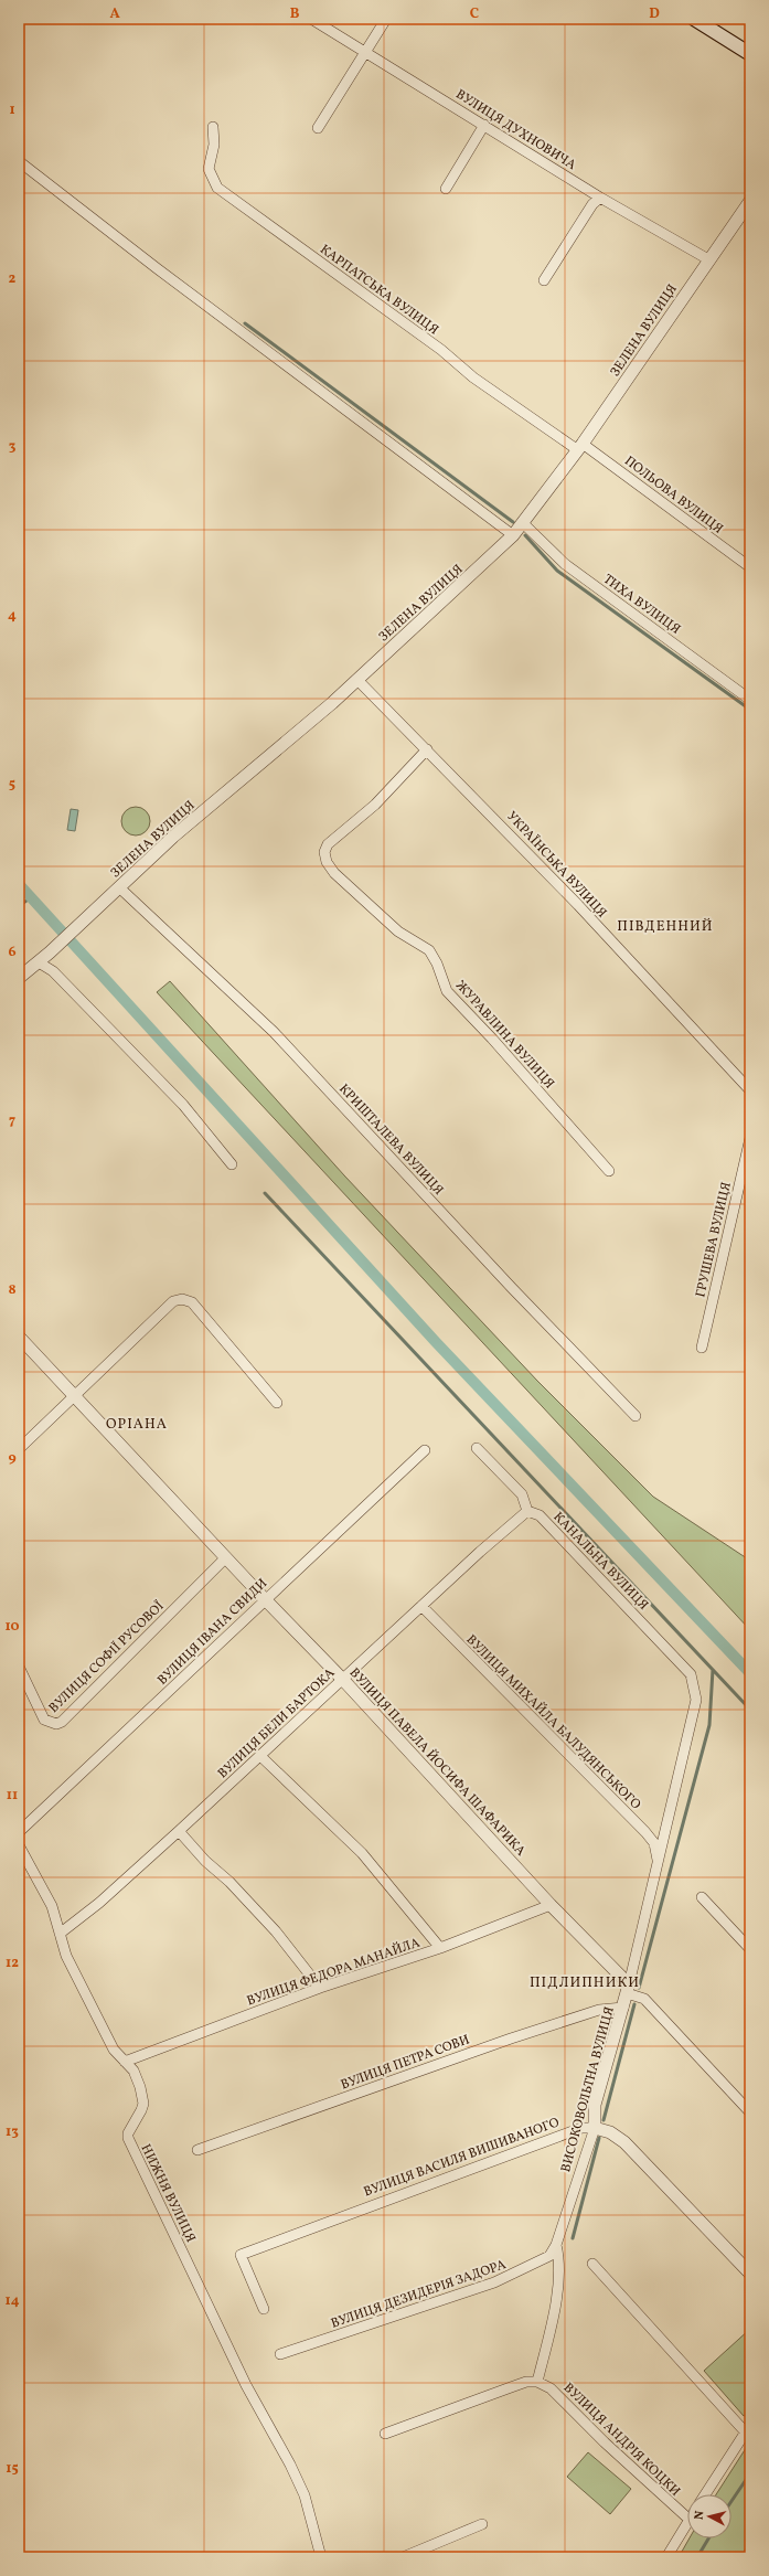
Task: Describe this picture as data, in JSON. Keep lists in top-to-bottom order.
{
  "streets": {
    "street": [
      "ВУЛИЦЯ ДУХНОВИЧА",
      "КАРПАТСЬКА ВУЛИЦЯ",
      "ЗЕЛЕНА ВУЛИЦЯ",
      "ПОЛЬОВА ВУЛИЦЯ",
      "ТИХА ВУЛИЦЯ",
      "УКРАЇНСЬКА ВУЛИЦЯ",
      "ЖУРАВЛИНА ВУЛИЦЯ",
      "КРИШТАЛЕВА ВУЛИЦЯ",
      "ГРУШЕВА ВУЛИЦЯ",
      "КАНАЛЬНА ВУЛИЦЯ",
      "ВУЛИЦЯ ІВАНА СВИДИ",
      "ВУЛИЦЯ СОФІЇ РУСОВОЇ",
      "ВУЛИЦЯ МИХАЙЛА БАЛУДЯНСЬКОГО",
      "ВУЛИЦЯ БЕЛИ БАРТОКА",
      "ВУЛИЦЯ ПАВЕЛА ЙОСИФА ШАФАРИКА",
      "ВУЛИЦЯ ФЕДОРА МАНАЙЛА",
      "ВУЛИЦЯ ПЕТРА СОВИ",
      "ВИСОКОВОЛЬТНА ВУЛИЦЯ",
      "ВУЛИЦЯ ВАСИЛЯ ВИШИВАНОГО",
      "НИЖНЯ ВУЛИЦЯ",
      "ВУЛИЦЯ ДЕЗИДЕРІЯ ЗАДОРА",
      "ВУЛИЦЯ АНДРІЯ КОЦКИ"
    ]
  },
  "crossings": [
    ["ВУЛИЦЯ ДУХНОВИЧА", "ЗЕЛЕНА ВУЛИЦЯ"],
    ["КАРПАТСЬКА ВУЛИЦЯ", "ЗЕЛЕНА ВУЛИЦЯ"],
    ["КАРПАТСЬКА ВУЛИЦЯ", "ПОЛЬОВА ВУЛИЦЯ"],
    ["ЗЕЛЕНА ВУЛИЦЯ", "ПОЛЬОВА ВУЛИЦЯ"],
    ["ЗЕЛЕНА ВУЛИЦЯ", "ТИХА ВУЛИЦЯ"],
    ["ЗЕЛЕНА ВУЛИЦЯ", "УКРАЇНСЬКА ВУЛИЦЯ"],
    ["ЗЕЛЕНА ВУЛИЦЯ", "КРИШТАЛЕВА ВУЛИЦЯ"],
    ["УКРАЇНСЬКА ВУЛИЦЯ", "ЖУРАВЛИНА ВУЛИЦЯ"],
    ["КАНАЛЬНА ВУЛИЦЯ", "ВУЛИЦЯ БЕЛИ БАРТОКА"],
    ["КАНАЛЬНА ВУЛИЦЯ", "ВИСОКОВОЛЬТНА ВУЛИЦЯ"],
    ["ВУЛИЦЯ ІВАНА СВИДИ", "ВУЛИЦЯ ПАВЕЛА ЙОСИФА ШАФАРИКА"],
    ["ВУЛИЦЯ СОФІЇ РУСОВОЇ", "ВУЛИЦЯ ПАВЕЛА ЙОСИФА ШАФАРИКА"],
    ["ВУЛИЦЯ МИХАЙЛА БАЛУДЯНСЬКОГО", "ВУЛИЦЯ БЕЛИ БАРТОКА"],
    ["ВУЛИЦЯ МИХАЙЛА БАЛУДЯНСЬКОГО", "ВИСОКОВОЛЬТНА ВУЛИЦЯ"],
    ["ВУЛИЦЯ БЕЛИ БАРТОКА", "ВУЛИЦЯ ПАВЕЛА ЙОСИФА ШАФАРИКА"],
    ["ВУЛИЦЯ БЕЛИ БАРТОКА", "НИЖНЯ ВУЛИЦЯ"],
    ["ВУЛИЦЯ ПАВЕЛА ЙОСИФА ШАФАРИКА", "ВУЛИЦЯ ФЕДОРА МАНАЙЛА"],
    ["ВУЛИЦЯ ПАВЕЛА ЙОСИФА ШАФАРИКА", "ВИСОКОВОЛЬТНА ВУЛИЦЯ"],
    ["ВУЛИЦЯ ФЕДОРА МАНАЙЛА", "НИЖНЯ ВУЛИЦЯ"],
    ["ВУЛИЦЯ ПЕТРА СОВИ", "ВИСОКОВОЛЬТНА ВУЛИЦЯ"],
    ["ВИСОКОВОЛЬТНА ВУЛИЦЯ", "ВУЛИЦЯ ВАСИЛЯ ВИШИВАНОГО"],
    ["ВИСОКОВОЛЬТНА ВУЛИЦЯ", "ВУЛИЦЯ ДЕЗИДЕРІЯ ЗАДОРА"],
    ["ВИСОКОВОЛЬТНА ВУЛИЦЯ", "ВУЛИЦЯ АНДРІЯ КОЦКИ"]
  ],
  "districts": ["ПІВДЕННИЙ", "ОРІАНА", "ПІДЛИПНИКИ"],
  "north": "left",
  "grid": {
    "columns": [
      "A",
      "B",
      "C",
      "D"
    ],
    "rows": [
      "1",
      "2",
      "3",
      "4",
      "5",
      "6",
      "7",
      "8",
      "9",
      "10",
      "11",
      "12",
      "13",
      "14",
      "15"
    ]
  }
}
